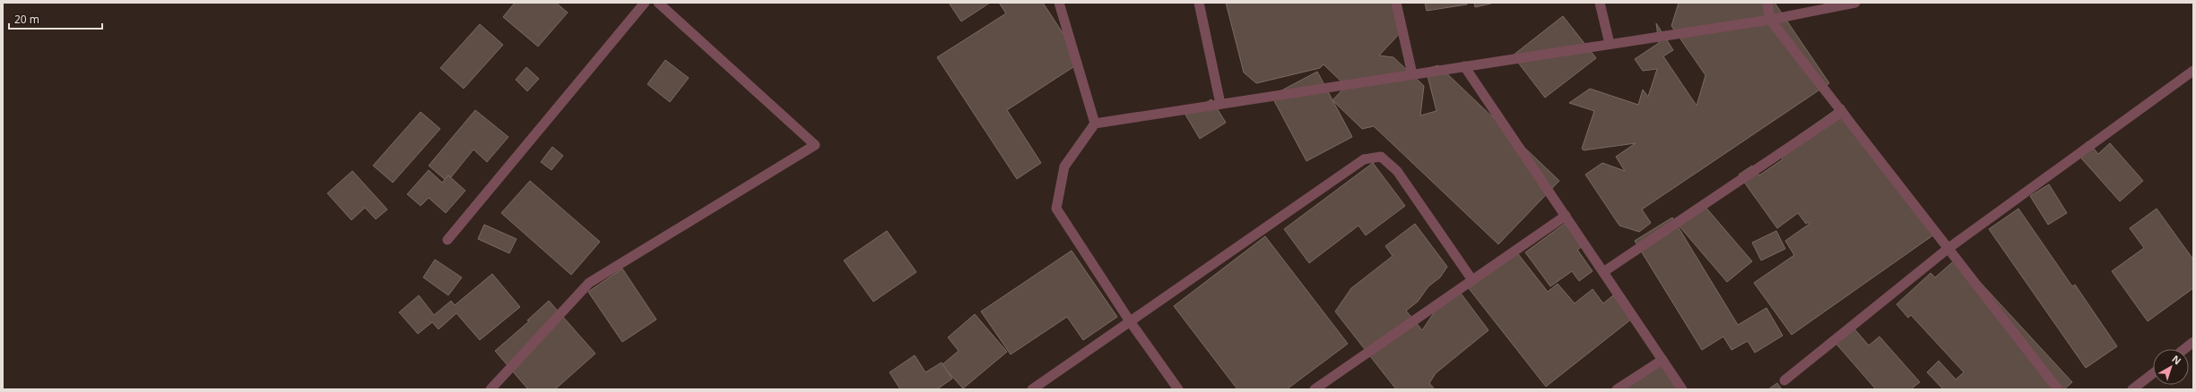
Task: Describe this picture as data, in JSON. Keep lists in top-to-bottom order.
{
  "scale_bar": "20 m",
  "north": "top right"
}
